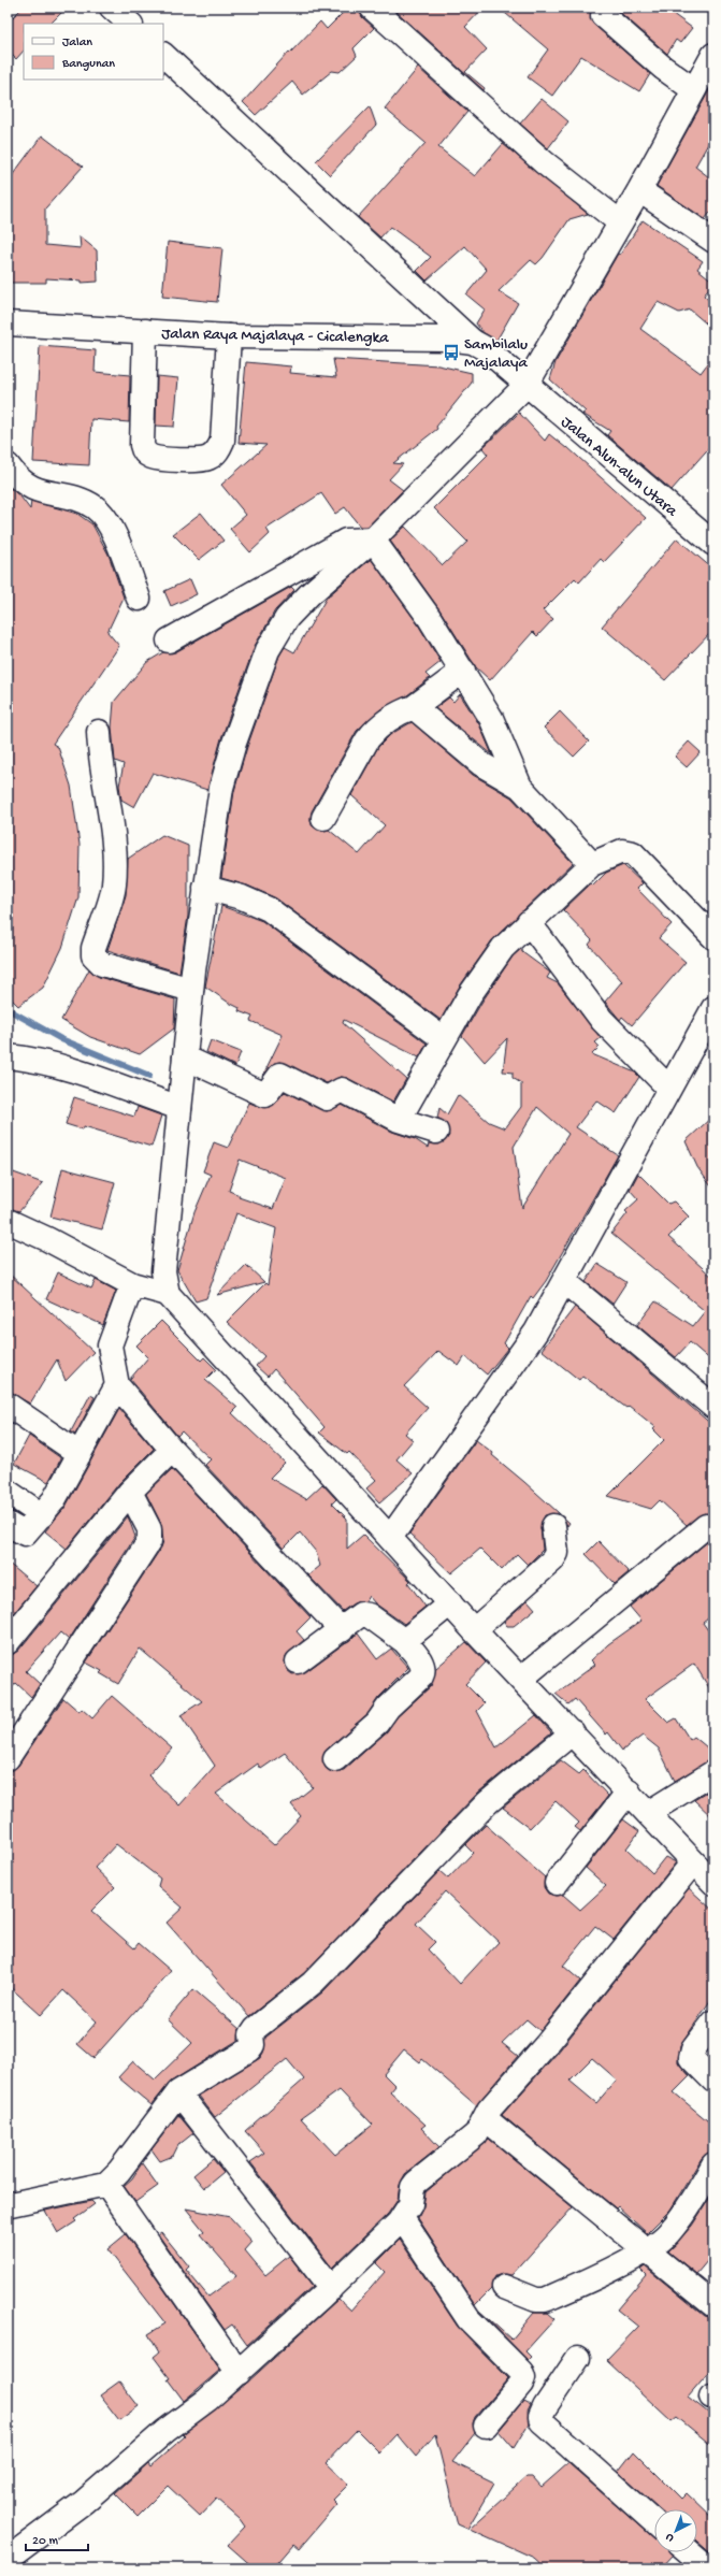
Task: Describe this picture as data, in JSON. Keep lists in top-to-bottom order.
{
  "streets": {
    "street": ["Jalan Raya Majalaya - Cicalengka", "Jalan Alun-alun Utara"]
  },
  "places": {
    "bus stop": ["Sambilalu Majalaya"]
  },
  "legend": ["Jalan", "Bangunan"],
  "scale_bar": "20 m",
  "north": "bottom left"
}
